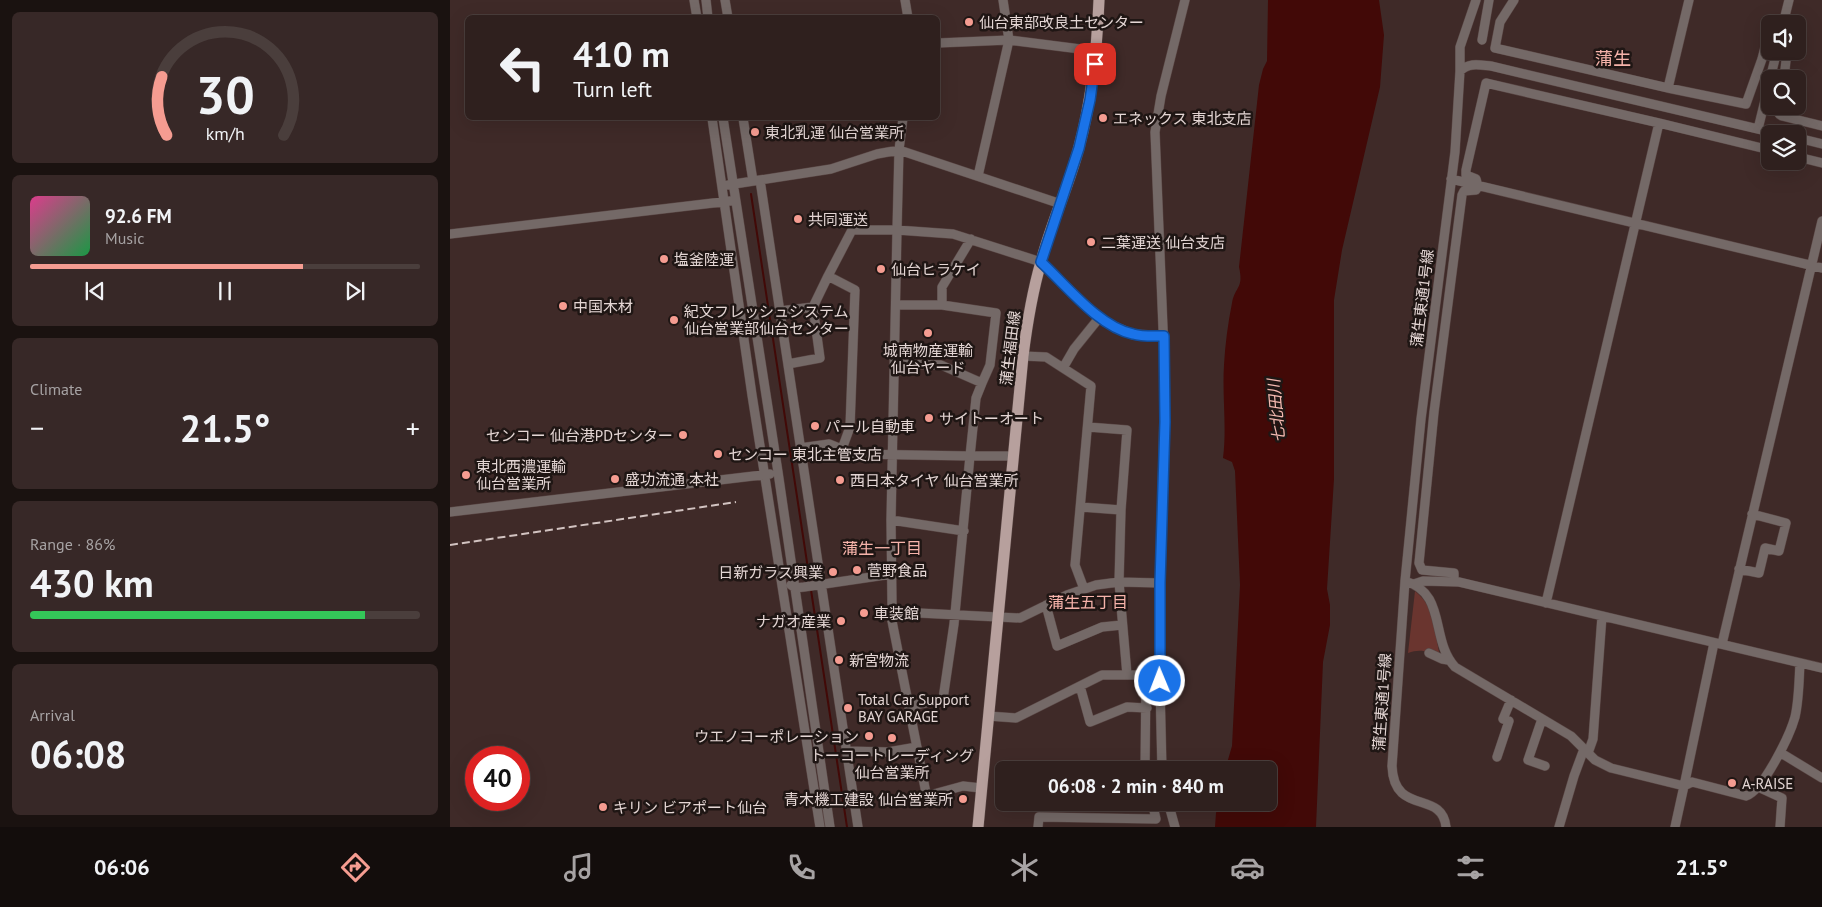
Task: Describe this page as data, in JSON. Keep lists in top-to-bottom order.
{
  "streets": {
    "main road": ["蒲生福田線"],
    "street": ["蒲生東通1号線"]
  },
  "districts": ["蒲生", "蒲生一丁目", "蒲生五丁目"],
  "water": ["七北田川"],
  "places": [
    "仙台東部改良土センター",
    "エネックス 東北支店",
    "東北乳運 仙台営業所",
    "共同運送",
    "二葉運送 仙台支店",
    "塩釜陸運",
    "仙台ヒラケイ",
    "中国木材",
    "紀文フレッシュシステム 仙台営業部仙台センター",
    "城南物産運輸 仙台ヤード",
    "サイトーオート",
    "パール自動車",
    "センコー 仙台港PDセンター",
    "センコー 東北主管支店",
    "東北西濃運輸 仙台営業所",
    "盛功流通 本社",
    "西日本タイヤ 仙台営業所",
    "菅野食品",
    "日新ガラス興業",
    "車装館",
    "ナガオ産業",
    "新宮物流",
    "Total Car Support BAY GARAGE",
    "ウエノコーポレーション",
    "トーコートレーディング 仙台営業所",
    "A-RAISE",
    "青木機工建設 仙台営業所",
    "キリン ビアポート仙台"
  ],
  "page": {
    "turn": ["410 m", "Turn left"],
    "song": ["92.6 FM", "Music"],
    "tile": [
      "Climate",
      ["Range · 86%", "430 km"],
      ["Arrival", "06:08"]
    ],
    "heat": ["−", "21.5°", "+"],
    "limit": "40",
    "trip": "06:08 · 2 min · 840 m",
    "tabs": ["06:06", "21.5°"],
    "gauge": ["30", "km/h"]
  }
}
